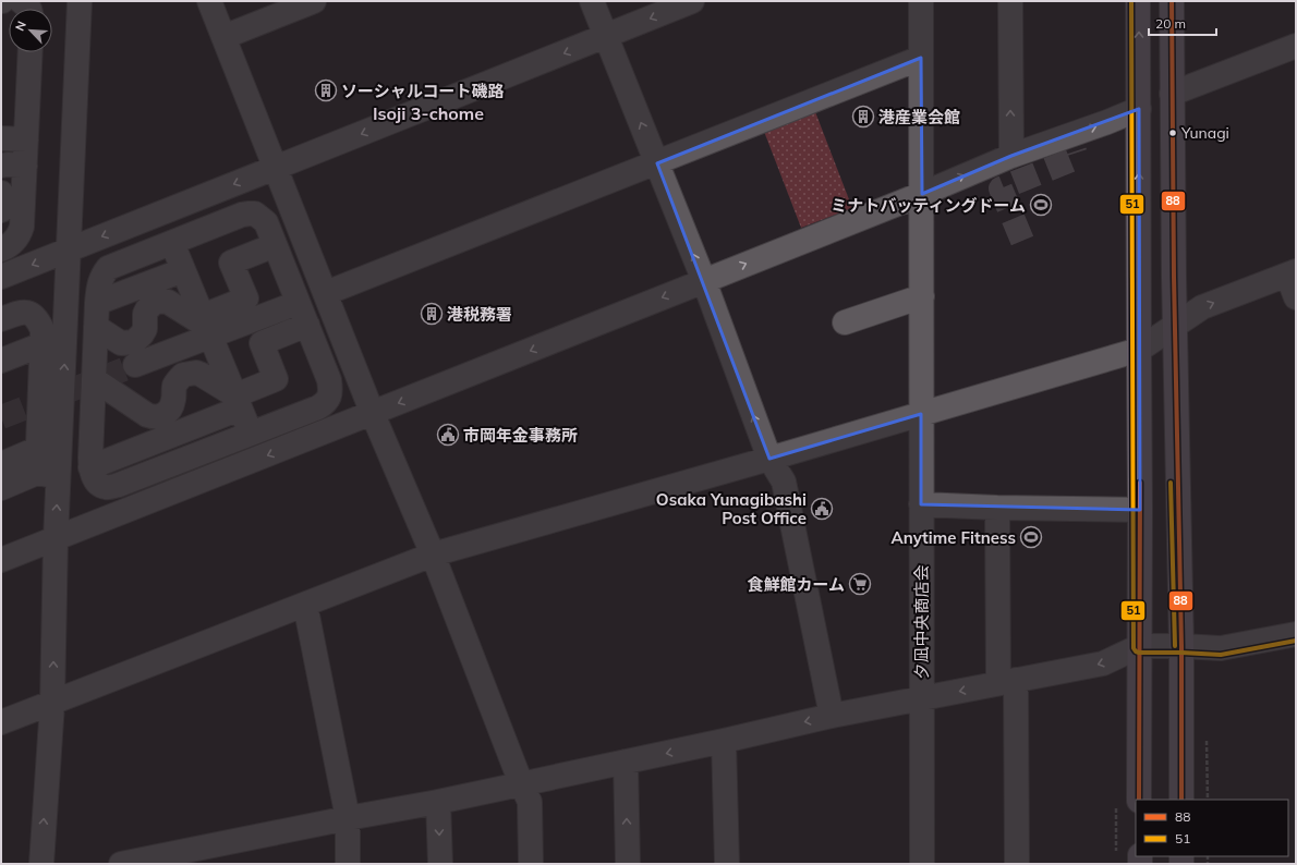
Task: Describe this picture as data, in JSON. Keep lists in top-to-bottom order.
{
  "streets": {
    "street": ["夕凪中央商店会"]
  },
  "districts": ["Isoji 3-chome"],
  "places": {
    "building": ["ソーシャルコート磯路", "港産業会館", "港税務署"],
    "other": ["Yunagi"],
    "sports": ["ミナトバッティングドーム", "Anytime Fitness"],
    "public building": ["市岡年金事務所", "Osaka Yunagibashi Post Office"],
    "supermarket": ["食鮮館カーム"]
  },
  "lines": ["transit line 88", "transit line 51"],
  "legend": ["88", "51"],
  "scale_bar": "20 m",
  "north": "top left"
}
